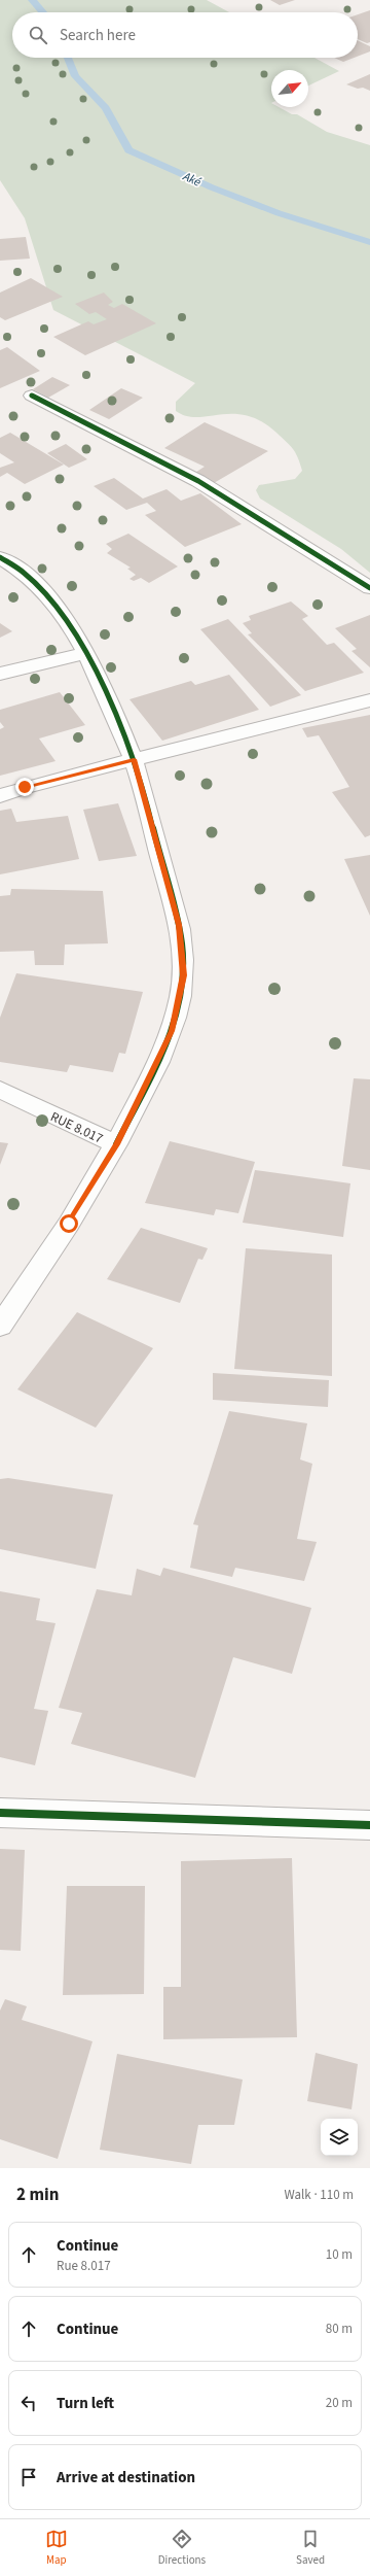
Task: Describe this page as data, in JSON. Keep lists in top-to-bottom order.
{
  "streets": {
    "street": ["RUE 8.017"]
  },
  "water": ["Aké"],
  "north": "top right",
  "page": {
    "search": "Search here",
    "heading": ["2 min", "Walk · 110 m"],
    "list": [
      ["Continue", "Rue 8.017", "10 m"],
      ["Continue", "80 m"],
      ["Turn left", "20 m"],
      "Arrive at destination"
    ],
    "nav": ["Map", "Directions", "Saved"]
  }
}
